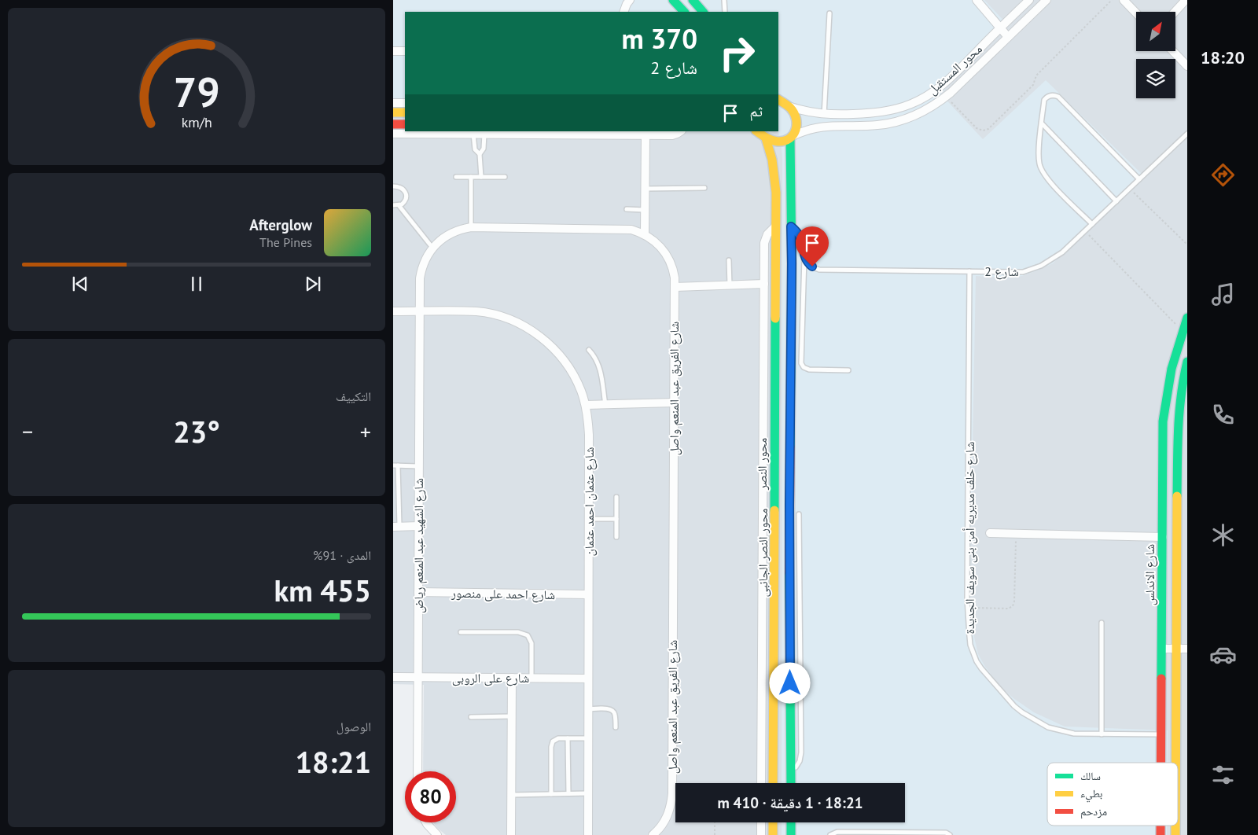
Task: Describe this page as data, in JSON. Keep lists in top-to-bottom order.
{
  "streets": {
    "main road": ["محور النصر", "شارع الاندلس"],
    "street": [
      "محور المستقبل",
      "شارع الفريق عبد المنعم واصل",
      "شارع عثمان احمد عثمان",
      "شارع الشهيد عبد المنعم رياض",
      "محور النصر الجانبى",
      "شارع احمد على منصور",
      "شارع على الروبى"
    ],
    "lane": ["شارع 2", "شارع خلف مديريه أمن بنى سويف الجديدة"]
  },
  "crossings": [
    ["شارع 2", "شارع خلف مديريه أمن بنى سويف الجديدة"],
    ["شارع الفريق عبد المنعم واصل", "شارع عثمان احمد عثمان"],
    ["شارع الفريق عبد المنعم واصل", "شارع الشهيد عبد المنعم رياض"],
    ["محور النصر", "محور النصر الجانبى"],
    ["شارع عثمان احمد عثمان", "شارع الشهيد عبد المنعم رياض"],
    ["شارع عثمان احمد عثمان", "شارع احمد على منصور"],
    ["شارع عثمان احمد عثمان", "شارع على الروبى"],
    ["شارع خلف مديريه أمن بنى سويف الجديدة", "شارع الاندلس"],
    ["شارع الشهيد عبد المنعم رياض", "شارع احمد على منصور"],
    ["شارع الشهيد عبد المنعم رياض", "شارع على الروبى"]
  ],
  "legend": ["سالك", "بطيء", "مزدحم"],
  "north": "top right",
  "page": {
    "tabs": "18:20",
    "turn": ["370 m", "شارع 2"],
    "then": "ثم",
    "song": ["Afterglow", "The Pines"],
    "tile": [
      "التكييف",
      ["المدى · 91%", "455 km"],
      ["الوصول", "18:21"]
    ],
    "heat": ["−", "23°", "+"],
    "limit": "80",
    "trip": "18:21 · 1 دقيقة · 410 m",
    "gauge": ["79", "km/h"]
  }
}
